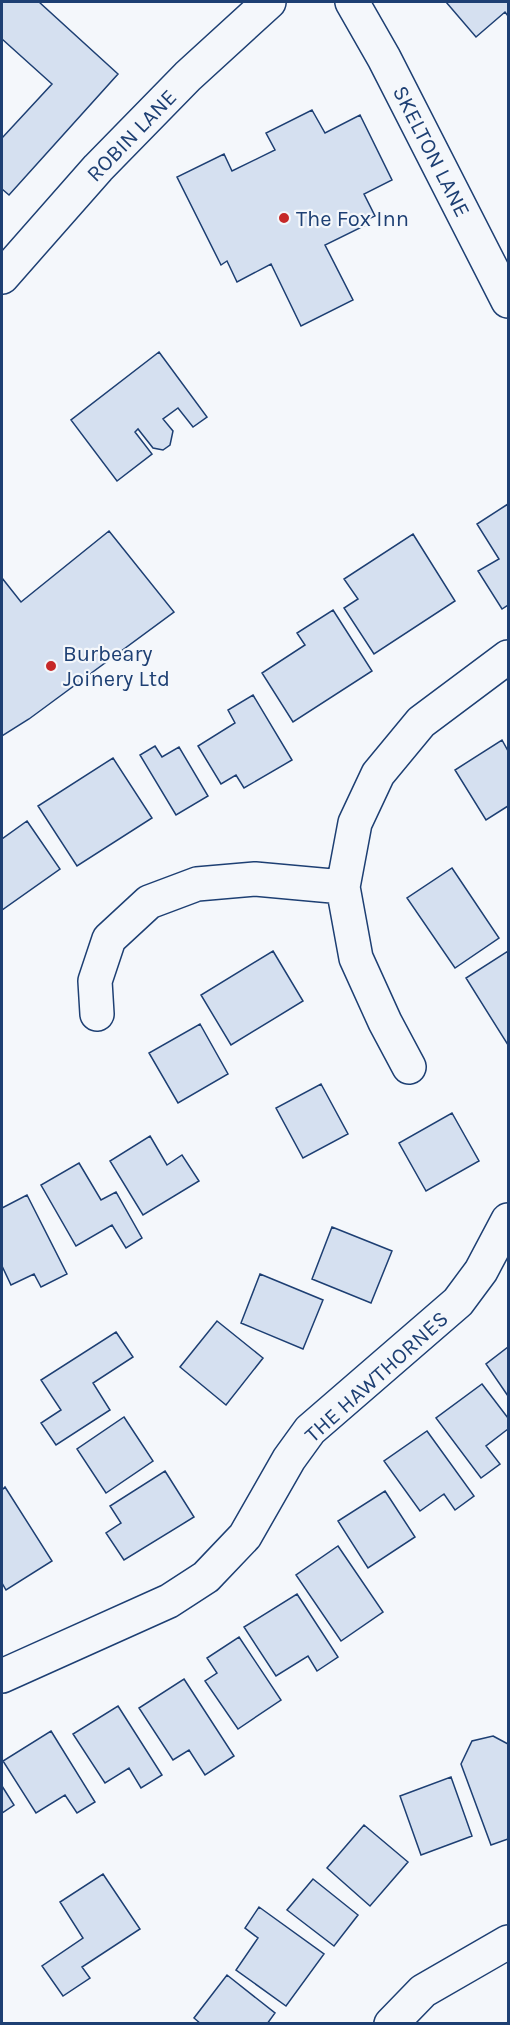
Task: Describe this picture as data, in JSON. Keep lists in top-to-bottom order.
{
  "streets": {
    "street": ["ROBIN LANE", "SKELTON LANE", "THE HAWTHORNES"]
  },
  "places": ["The Fox Inn", "Burbeary Joinery Ltd"]
}
